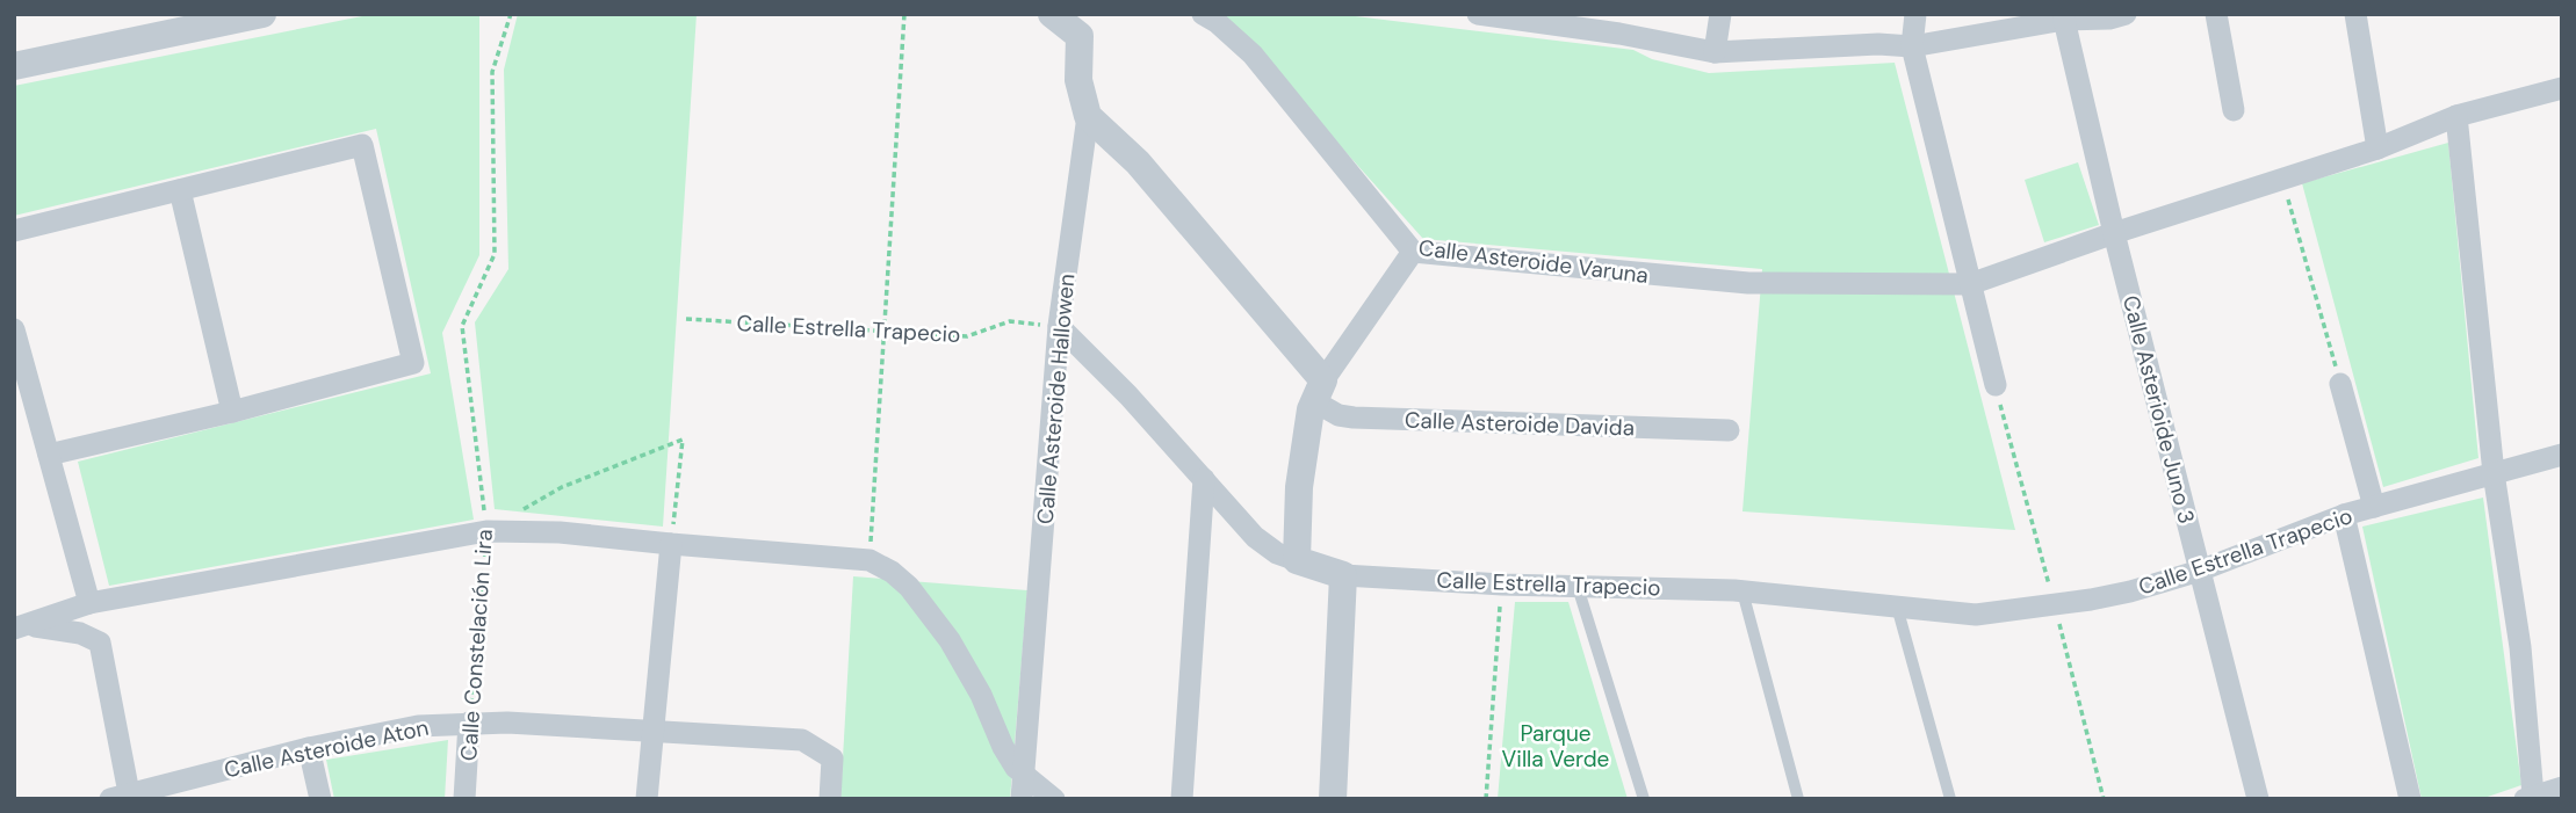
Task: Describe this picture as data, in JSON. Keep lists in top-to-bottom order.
{
  "streets": {
    "street": [
      "Calle Asteroide Varuna",
      "Calle Estrella Trapecio",
      "Calle Asteroide Hallowen",
      "Calle Asterioide Juno 3",
      "Calle Asteroide Davida",
      "Calle Constelación Lira",
      "Calle Asteroide Aton"
    ]
  },
  "crossings": [
    ["Calle Asteroide Varuna", "Calle Asterioide Juno 3"],
    ["Calle Estrella Trapecio", "Calle Asteroide Hallowen"],
    ["Calle Estrella Trapecio", "Calle Asterioide Juno 3"],
    ["Calle Asteroide Hallowen", "Calle Asteroide Davida"],
    ["Calle Constelación Lira", "Calle Asteroide Aton"]
  ],
  "parks": ["Parque Villa Verde"]
}
